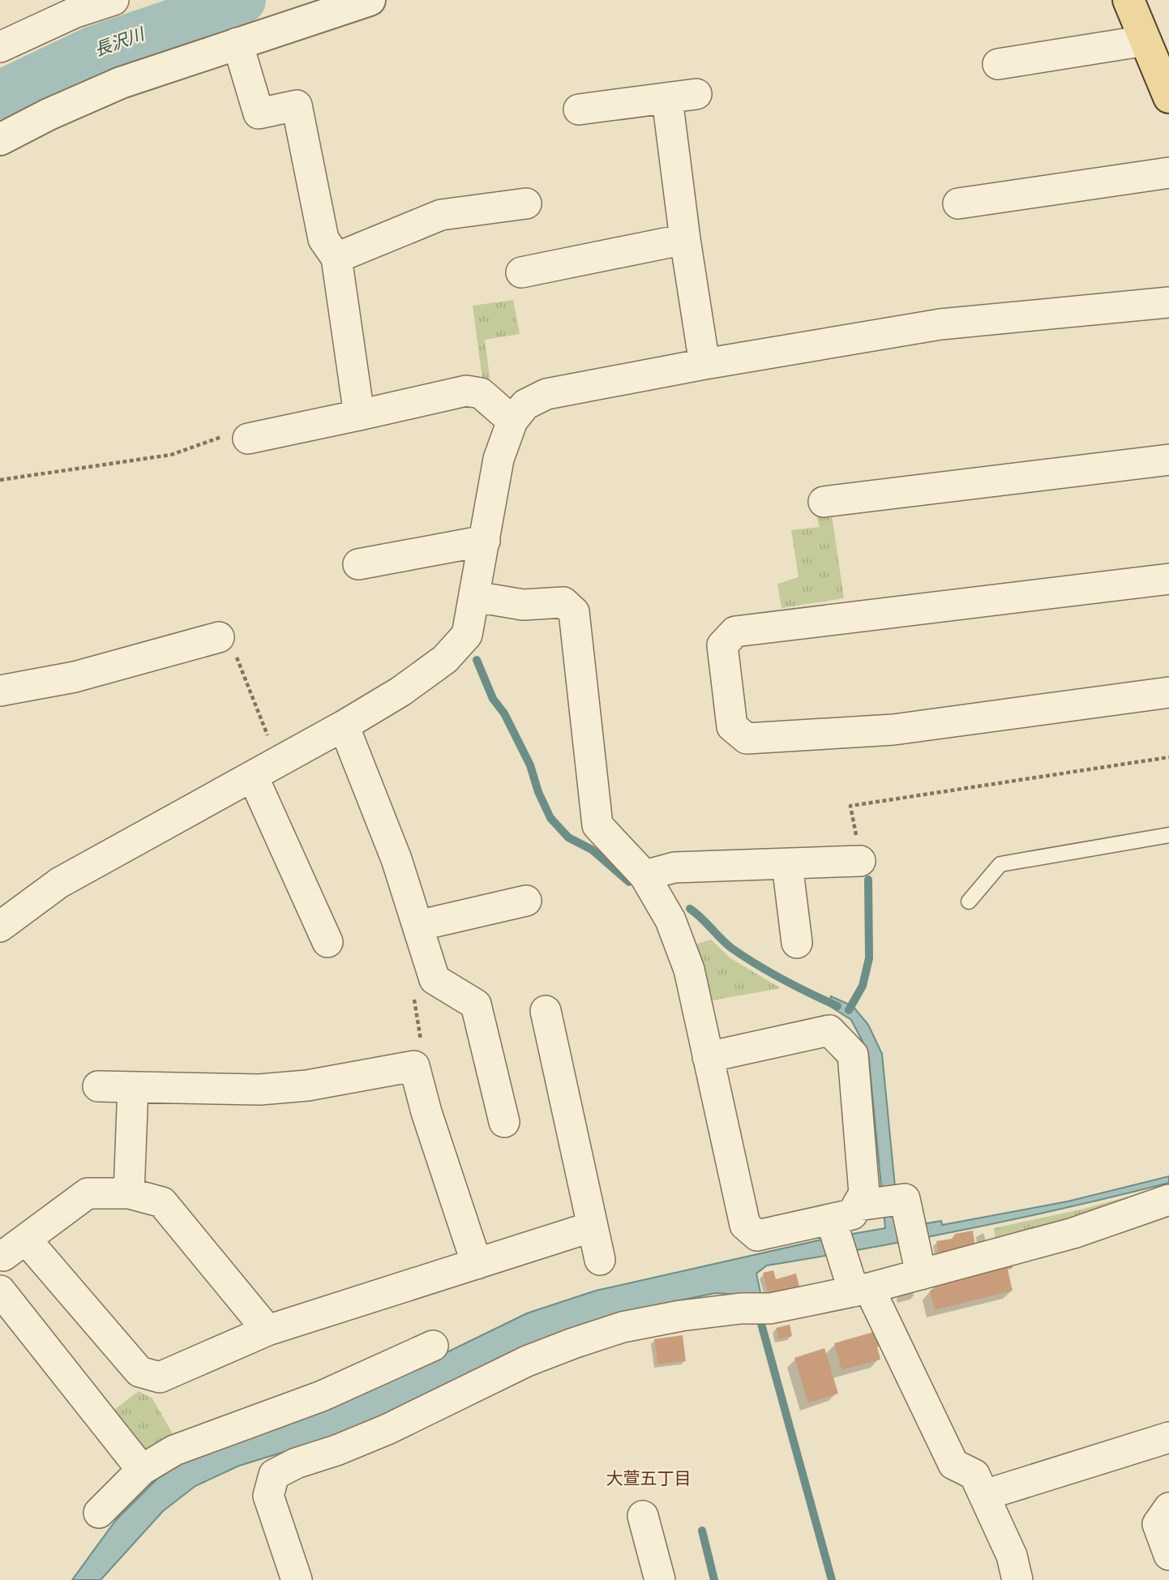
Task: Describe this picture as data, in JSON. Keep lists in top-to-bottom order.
{
  "districts": ["大萱五丁目"],
  "water": ["長沢川"]
}
